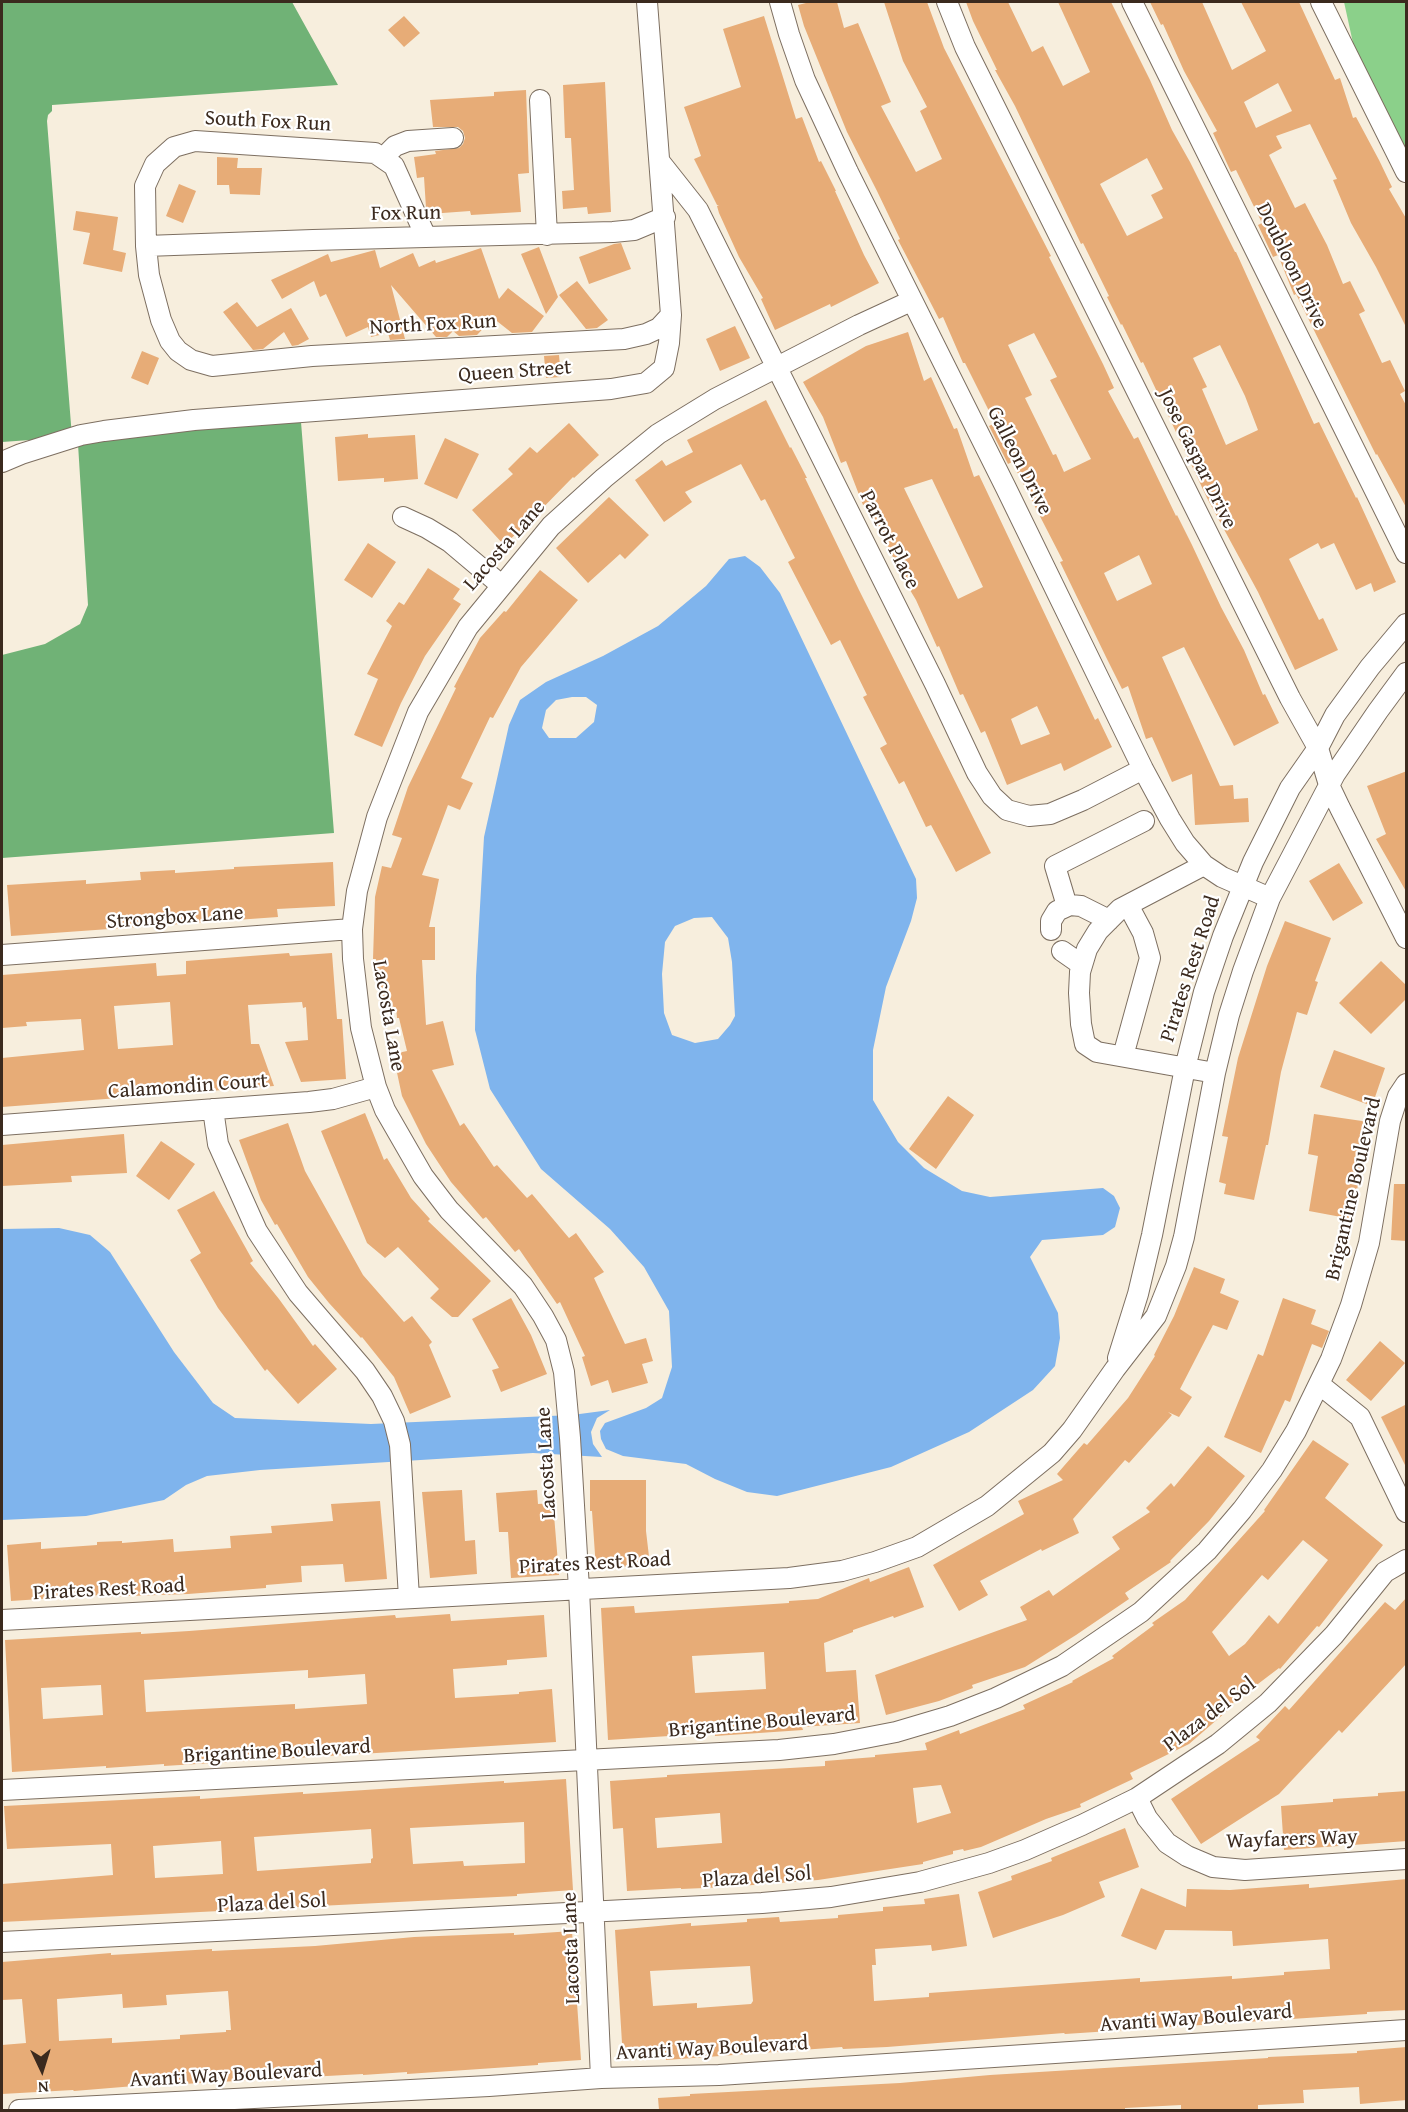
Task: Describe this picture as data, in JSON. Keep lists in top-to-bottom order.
{
  "streets": {
    "street": [
      "South Fox Run",
      "Fox Run",
      "Doubloon Drive",
      "North Fox Run",
      "Queen Street",
      "Jose Gaspar Drive",
      "Galleon Drive",
      "Parrot Place",
      "Lacosta Lane",
      "Strongbox Lane",
      "Pirates Rest Road",
      "Calamondin Court",
      "Brigantine Boulevard",
      "Plaza del Sol",
      "Wayfarers Way",
      "Avanti Way Boulevard"
    ]
  },
  "crossings": [
    ["South Fox Run", "Fox Run"],
    ["South Fox Run", "North Fox Run"],
    ["Fox Run", "North Fox Run"],
    ["Fox Run", "Queen Street"],
    ["North Fox Run", "Queen Street"],
    ["Queen Street", "Parrot Place"],
    ["Jose Gaspar Drive", "Pirates Rest Road"],
    ["Galleon Drive", "Parrot Place"],
    ["Galleon Drive", "Lacosta Lane"],
    ["Galleon Drive", "Pirates Rest Road"],
    ["Parrot Place", "Lacosta Lane"],
    ["Lacosta Lane", "Strongbox Lane"],
    ["Lacosta Lane", "Pirates Rest Road"],
    ["Lacosta Lane", "Calamondin Court"],
    ["Lacosta Lane", "Brigantine Boulevard"],
    ["Lacosta Lane", "Plaza del Sol"],
    ["Lacosta Lane", "Avanti Way Boulevard"],
    ["Plaza del Sol", "Wayfarers Way"]
  ],
  "north": "bottom"
}
